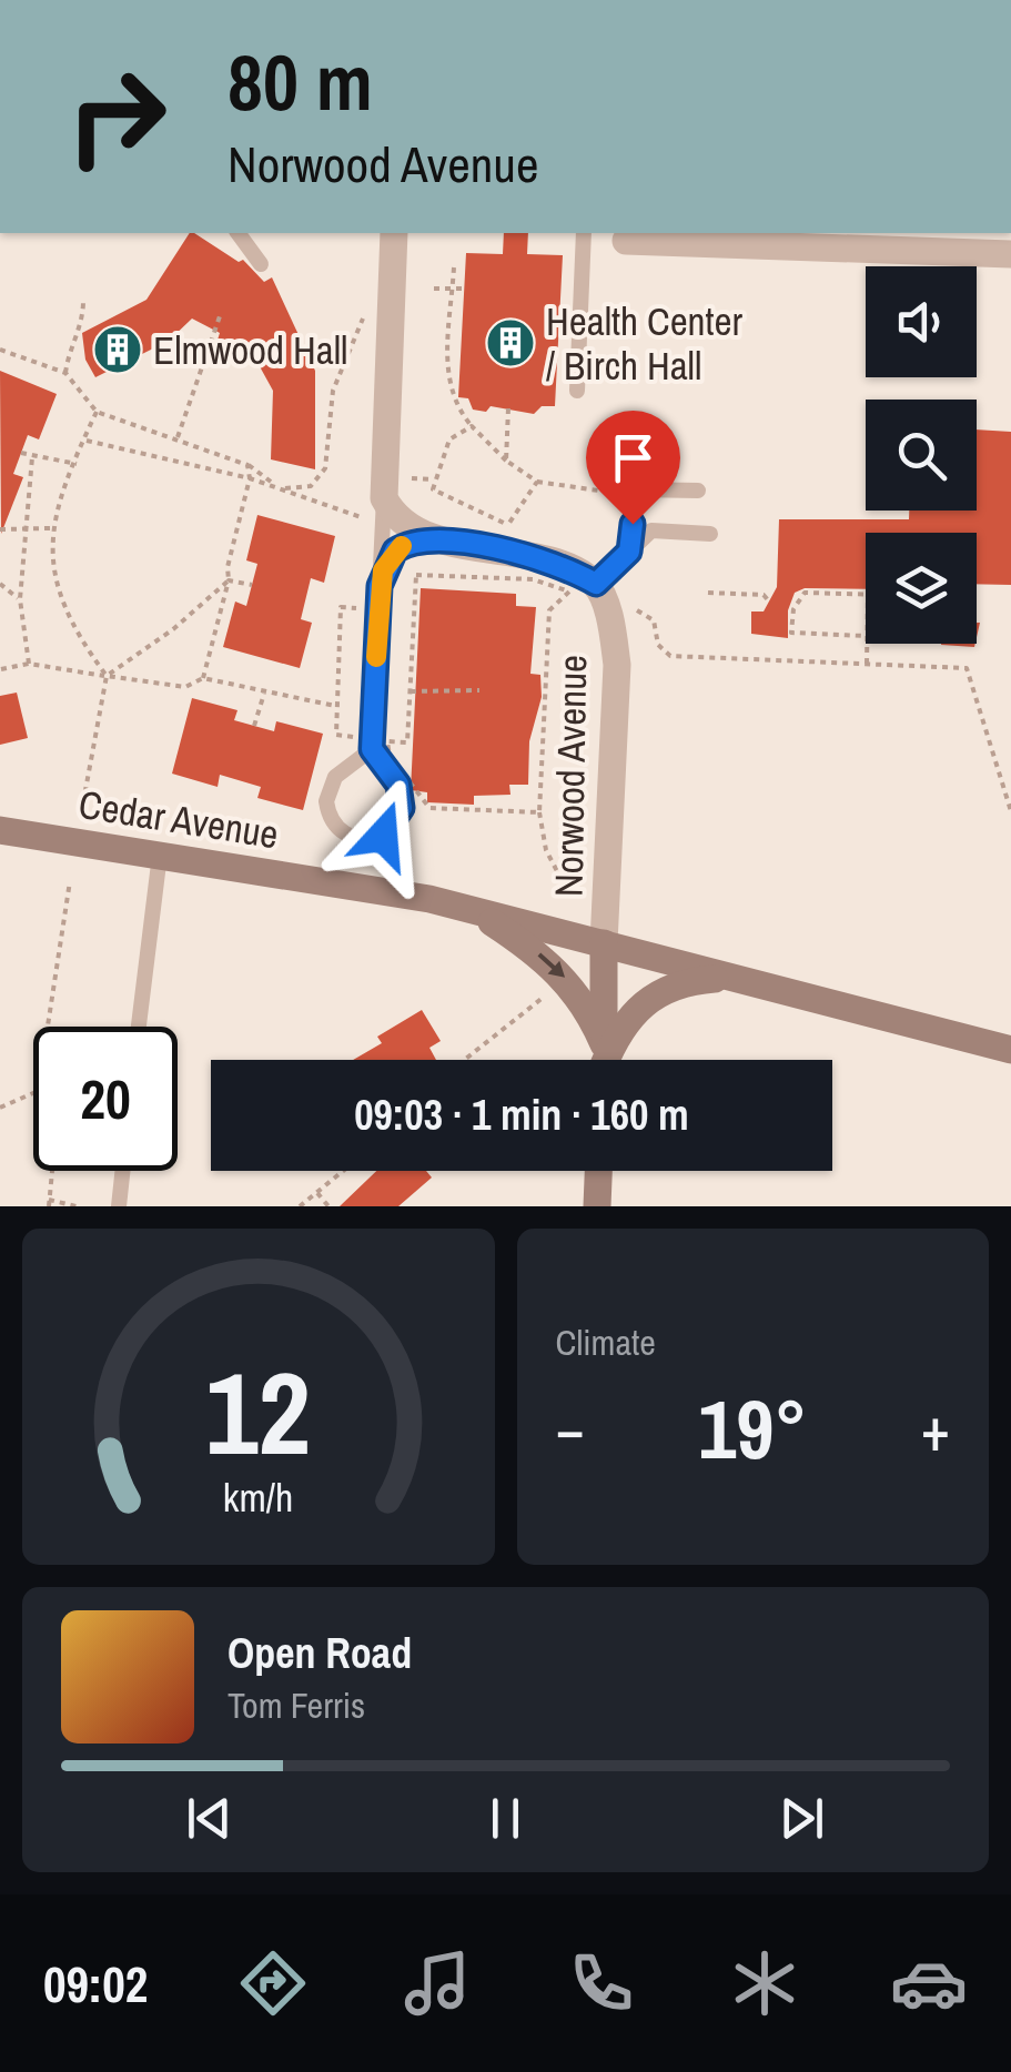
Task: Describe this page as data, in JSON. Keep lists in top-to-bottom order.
{
  "streets": {
    "main road": ["Norwood Avenue", "Cedar Avenue"]
  },
  "crossings": [
    ["Norwood Avenue", "Cedar Avenue"]
  ],
  "places": {
    "building": ["Health Center / Birch Hall", "Elmwood Hall"]
  },
  "page": {
    "turn": ["80 m", "Norwood Avenue"],
    "limit": "20",
    "trip": "09:03 · 1 min · 160 m",
    "tile": "Climate",
    "heat": ["−", "19°", "+"],
    "song": ["Open Road", "Tom Ferris"],
    "tabs": "09:02",
    "gauge": ["12", "km/h"]
  }
}
